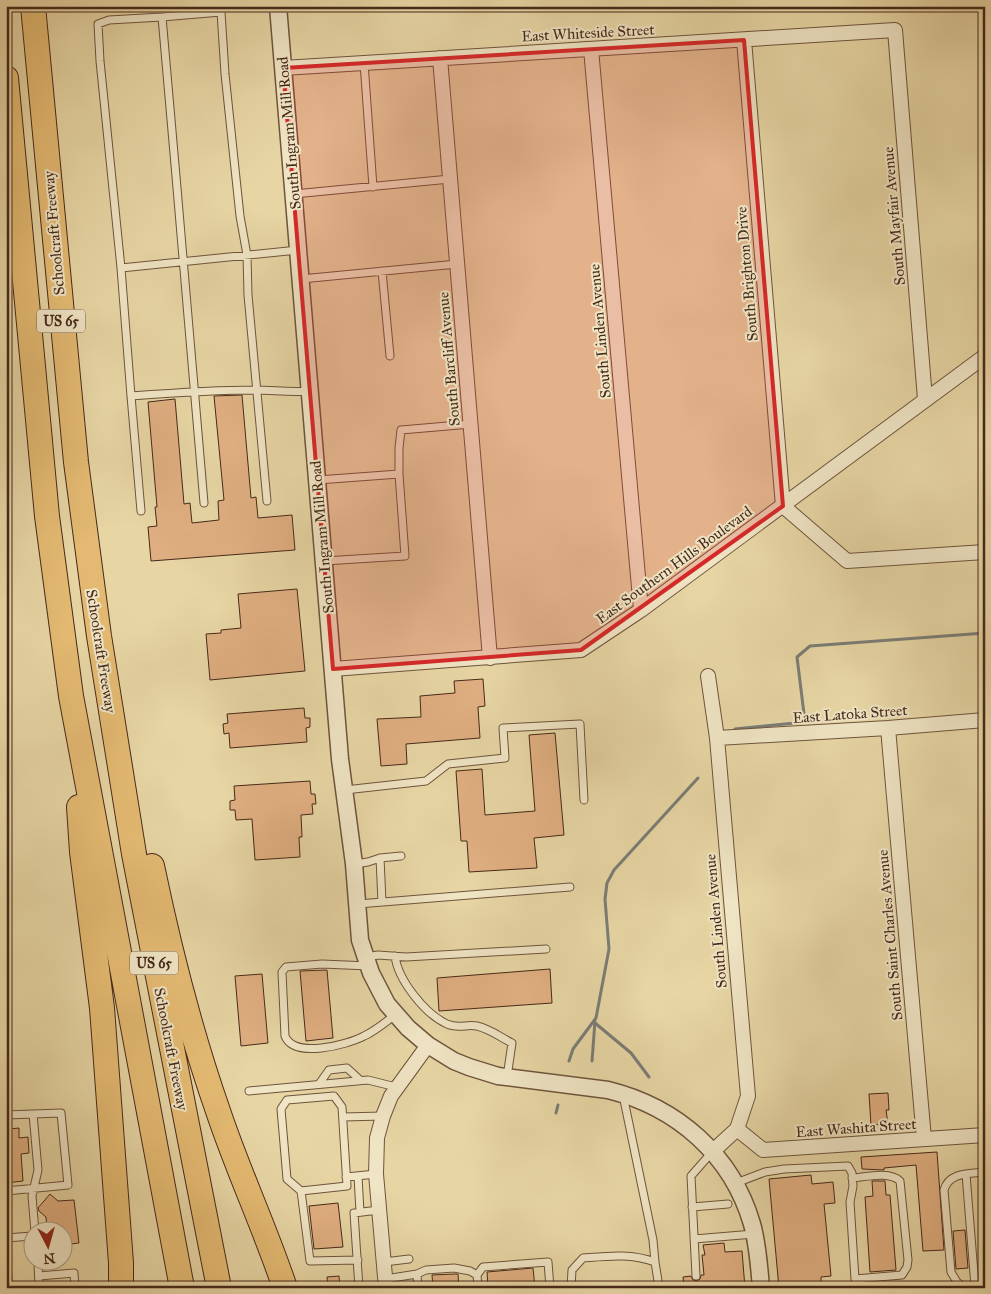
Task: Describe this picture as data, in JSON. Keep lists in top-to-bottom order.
{
  "streets": {
    "highway": ["Schoolcraft Freeway", "US 65"],
    "street": [
      "East Whiteside Street",
      "South Ingram Mill Road",
      "South Mayfair Avenue",
      "South Brighton Drive",
      "South Linden Avenue",
      "South Barcliff Avenue",
      "East Southern Hills Boulevard",
      "East Latoka Street",
      "South Saint Charles Avenue",
      "East Washita Street"
    ]
  },
  "crossings": [
    ["East Whiteside Street", "South Ingram Mill Road"],
    ["East Whiteside Street", "South Mayfair Avenue"],
    ["East Whiteside Street", "South Brighton Drive"],
    ["East Whiteside Street", "South Linden Avenue"],
    ["East Whiteside Street", "South Barcliff Avenue"],
    ["South Ingram Mill Road", "South Linden Avenue"],
    ["South Ingram Mill Road", "East Southern Hills Boulevard"],
    ["South Mayfair Avenue", "East Southern Hills Boulevard"],
    ["South Brighton Drive", "East Southern Hills Boulevard"],
    ["South Linden Avenue", "East Southern Hills Boulevard"],
    ["South Linden Avenue", "East Latoka Street"],
    ["South Linden Avenue", "East Washita Street"],
    ["South Barcliff Avenue", "East Southern Hills Boulevard"],
    ["East Latoka Street", "South Saint Charles Avenue"],
    ["South Saint Charles Avenue", "East Washita Street"]
  ],
  "north": "bottom"
}
